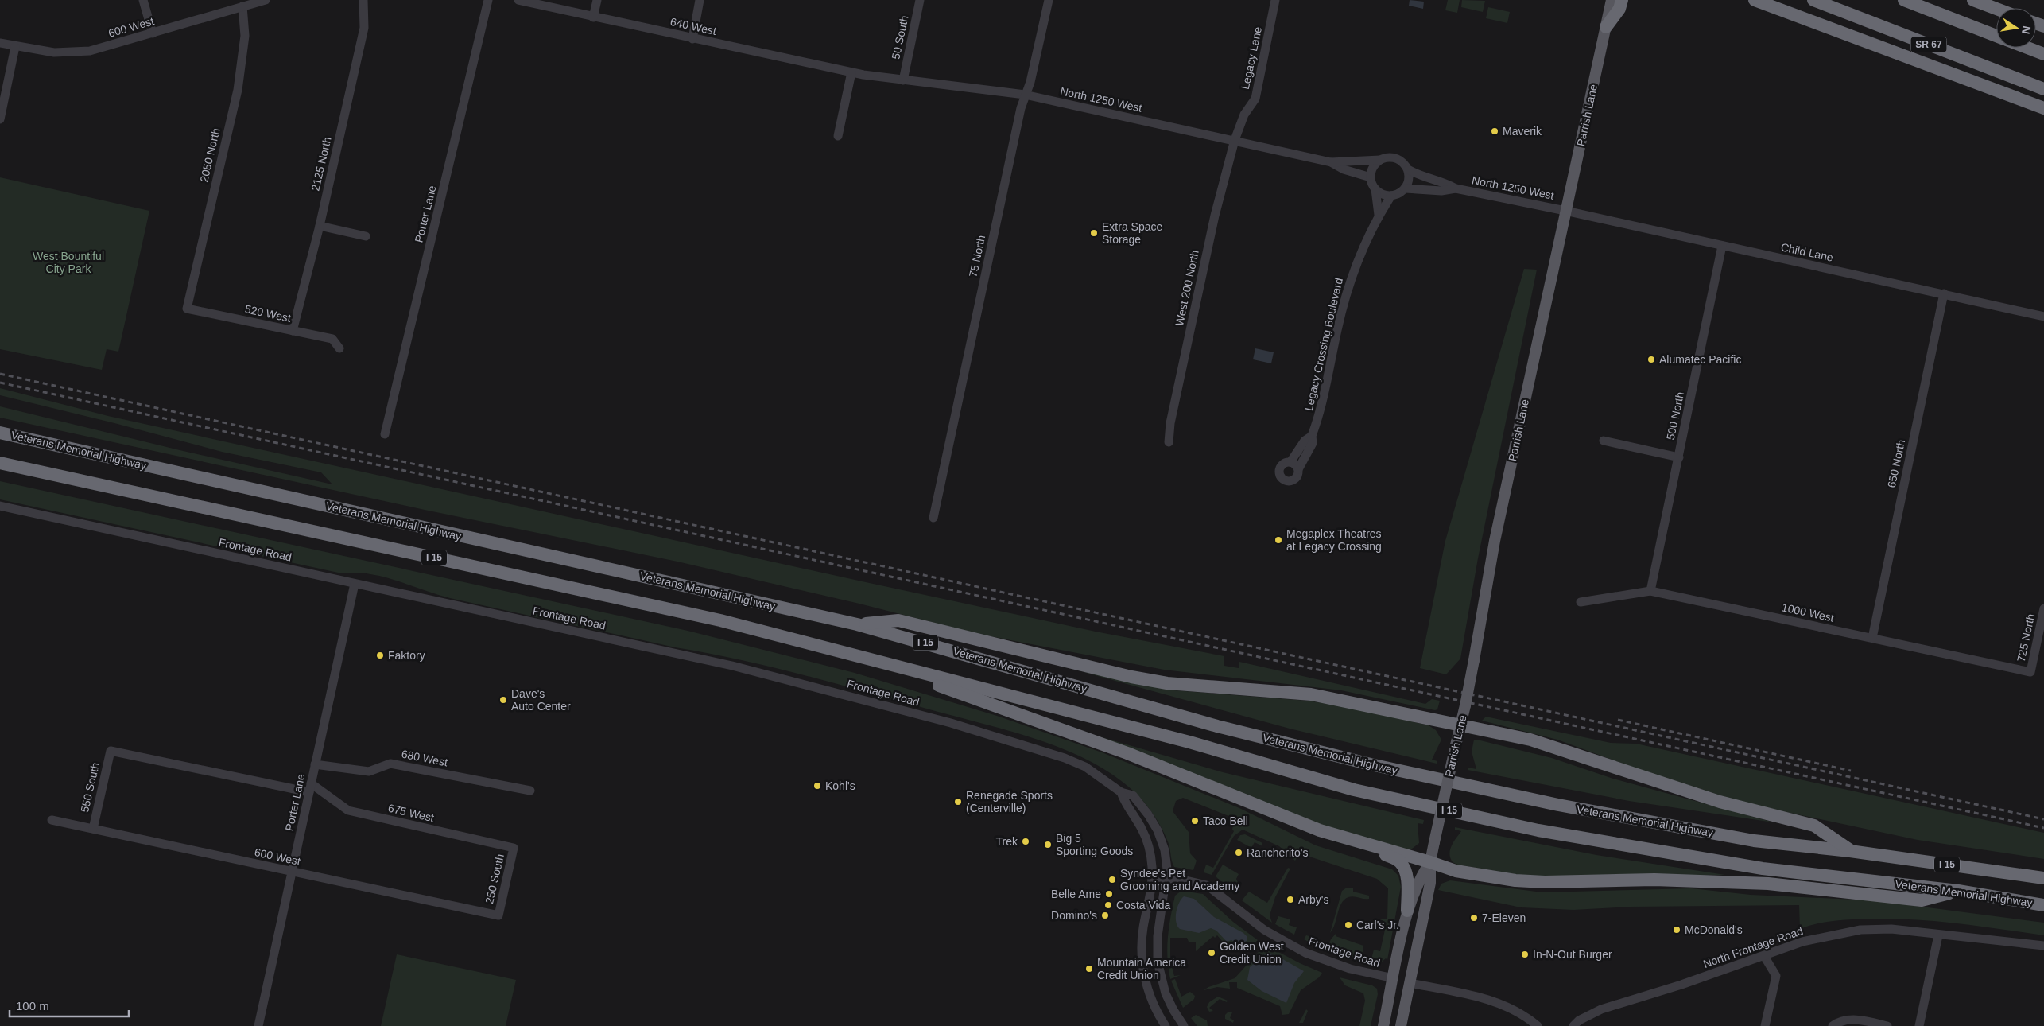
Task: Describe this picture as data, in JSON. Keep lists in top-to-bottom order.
{
  "streets": {
    "highway": ["SR 67", "Veterans Memorial Highway", "I 15"],
    "main road": ["Parrish Lane"],
    "street": [
      "640 West",
      "600 West",
      "50 South",
      "Legacy Lane",
      "North 1250 West",
      "2050 North",
      "2125 North",
      "Porter Lane",
      "Child Lane",
      "75 North",
      "West 200 North",
      "520 West",
      "Legacy Crossing Boulevard",
      "500 North",
      "650 North",
      "Frontage Road",
      "1000 West",
      "725 North",
      "680 West",
      "550 South",
      "675 West",
      "250 South",
      "North Frontage Road"
    ]
  },
  "crossings": [
    ["640 West", "North 1250 West"],
    ["600 West", "2050 North"],
    ["600 West", "Porter Lane"],
    ["600 West", "550 South"],
    ["600 West", "250 South"],
    ["50 South", "North 1250 West"],
    ["Legacy Lane", "North 1250 West"],
    ["Legacy Lane", "West 200 North"],
    ["North 1250 West", "Parrish Lane"],
    ["North 1250 West", "Child Lane"],
    ["North 1250 West", "75 North"],
    ["North 1250 West", "West 200 North"],
    ["North 1250 West", "Legacy Crossing Boulevard"],
    ["Parrish Lane", "Child Lane"],
    ["Parrish Lane", "Frontage Road"],
    ["2050 North", "520 West"],
    ["2125 North", "520 West"],
    ["Porter Lane", "Frontage Road"],
    ["Porter Lane", "680 West"],
    ["Porter Lane", "675 West"],
    ["Child Lane", "500 North"],
    ["Child Lane", "650 North"],
    ["500 North", "1000 West"],
    ["650 North", "1000 West"],
    ["1000 West", "725 North"],
    ["550 South", "675 West"],
    ["675 West", "250 South"]
  ],
  "parks": ["West Bountiful City Park"],
  "places": [
    "Maverik",
    "Extra Space Storage",
    "Alumatec Pacific",
    "Megaplex Theatres at Legacy Crossing",
    "Faktory",
    "Dave's Auto Center",
    "Kohl's",
    "Renegade Sports (Centerville)",
    "Taco Bell",
    "Trek",
    "Big 5 Sporting Goods",
    "Rancherito's",
    "Syndee's Pet Grooming and Academy",
    "Belle Ame",
    "Arby's",
    "Costa Vida",
    "Domino's",
    "7-Eleven",
    "Carl's Jr.",
    "McDonald's",
    "Golden West Credit Union",
    "In-N-Out Burger",
    "Mountain America Credit Union"
  ],
  "scale_bar": "100 m",
  "north": "right"
}
